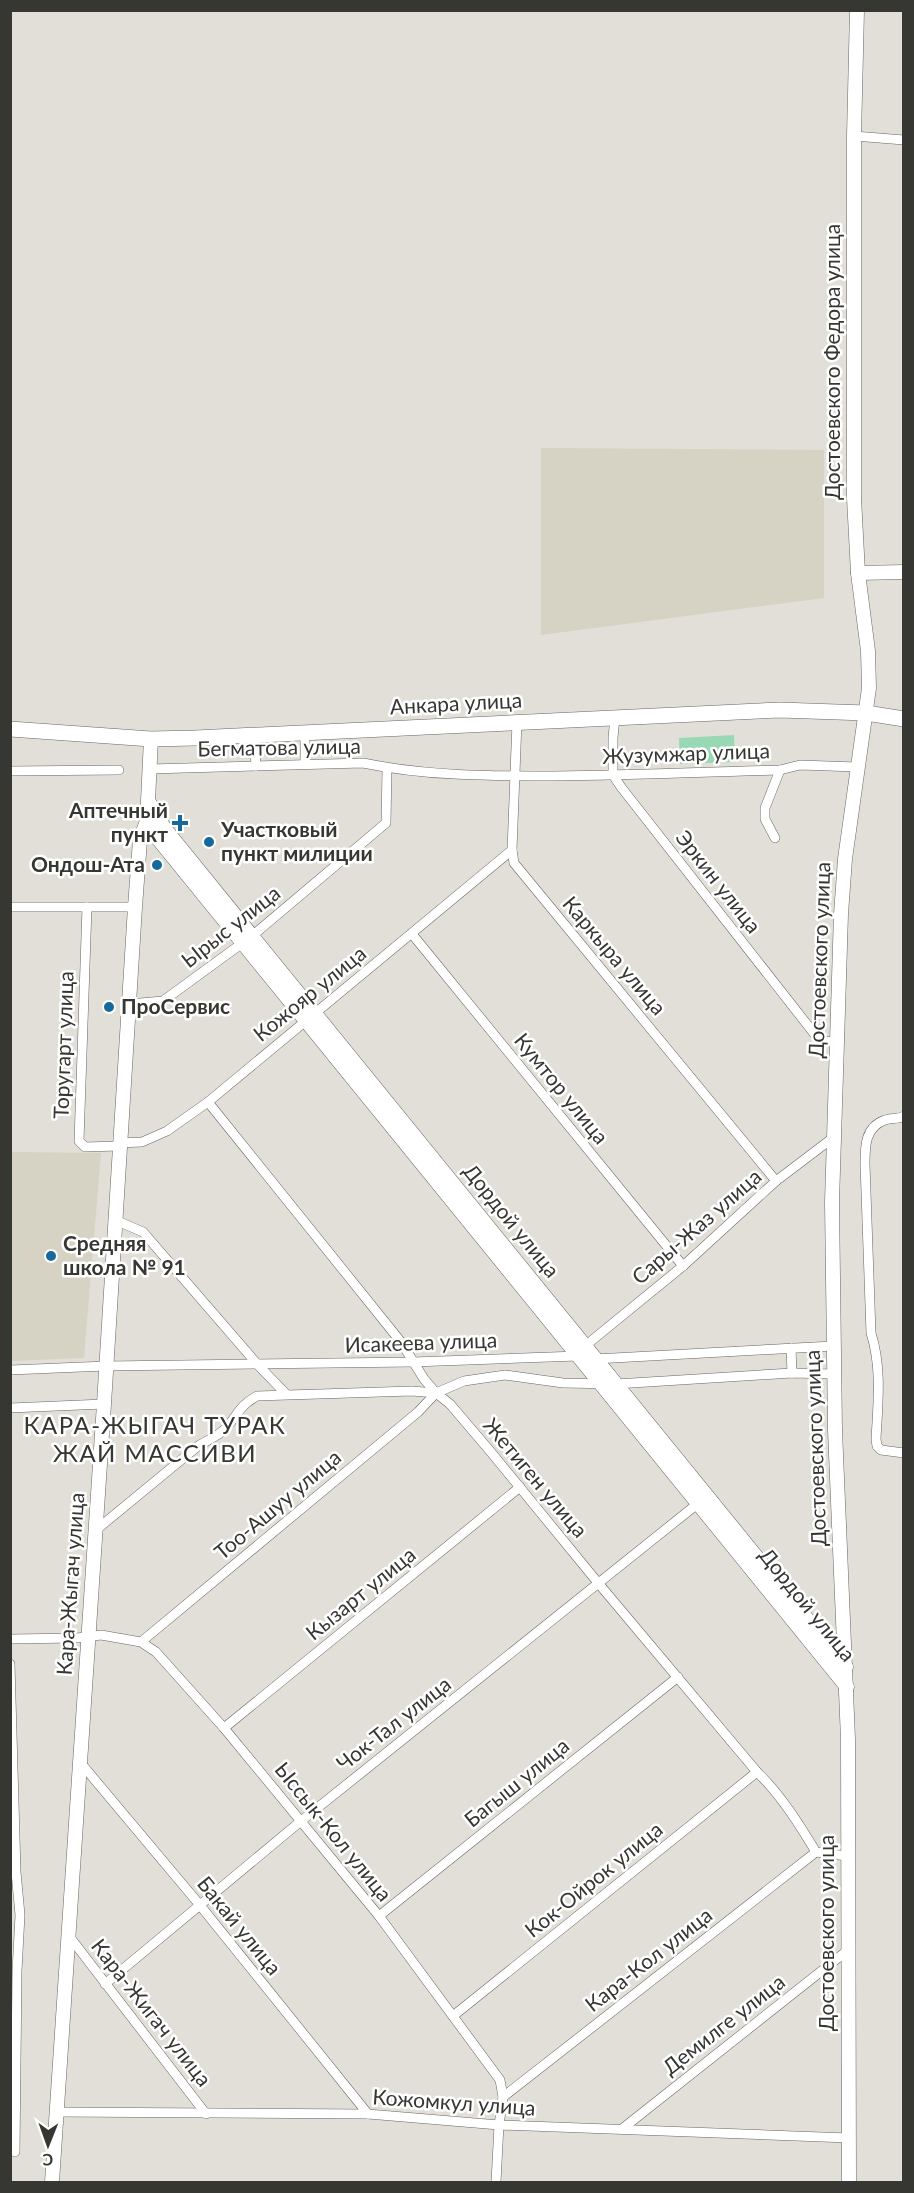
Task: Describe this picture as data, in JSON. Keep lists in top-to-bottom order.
{
  "streets": {
    "main road": ["Анкара улица"],
    "street": [
      "Достоевского Федора улица",
      "Бегматова улица",
      "Жузумжар улица",
      "Эркин улица",
      "Ырыс улица",
      "Каркыра улица",
      "Достоевского улица",
      "Кожояр улица",
      "Торугарт улица",
      "Кумтор улица",
      "Дордой улица",
      "Сары-Жаз улица",
      "Исакеева улица",
      "Жетиген улица",
      "Тоо-Ашуу улица",
      "Кара-Жыгач улица",
      "Кызарт улица",
      "Чок-Тал улица",
      "Багыш улица",
      "Ыссык-Кол улица",
      "Кок-Ойрок улица",
      "Бакай улица",
      "Кара-Кол улица",
      "Кара-Жигач улица",
      "Демилге улица",
      "Кожомкул улица"
    ]
  },
  "crossings": [
    ["Достоевского Федора улица", "Анкара улица"],
    ["Достоевского Федора улица", "Достоевского улица"],
    ["Анкара улица", "Каркыра улица"],
    ["Анкара улица", "Достоевского улица"],
    ["Анкара улица", "Кара-Жыгач улица"],
    ["Бегматова улица", "Жузумжар улица"],
    ["Бегматова улица", "Ырыс улица"],
    ["Бегматова улица", "Каркыра улица"],
    ["Бегматова улица", "Кара-Жыгач улица"],
    ["Жузумжар улица", "Эркин улица"],
    ["Жузумжар улица", "Каркыра улица"],
    ["Жузумжар улица", "Достоевского улица"],
    ["Эркин улица", "Достоевского улица"],
    ["Ырыс улица", "Дордой улица"],
    ["Ырыс улица", "Кара-Жыгач улица"],
    ["Каркыра улица", "Кожояр улица"],
    ["Каркыра улица", "Сары-Жаз улица"],
    ["Достоевского улица", "Дордой улица"],
    ["Достоевского улица", "Сары-Жаз улица"],
    ["Достоевского улица", "Исакеева улица"],
    ["Достоевского улица", "Демилге улица"],
    ["Достоевского улица", "Кожомкул улица"],
    ["Кожояр улица", "Торугарт улица"],
    ["Кожояр улица", "Кумтор улица"],
    ["Кожояр улица", "Дордой улица"],
    ["Кожояр улица", "Жетиген улица"],
    ["Кожояр улица", "Кара-Жыгач улица"],
    ["Торугарт улица", "Кара-Жыгач улица"],
    ["Кумтор улица", "Сары-Жаз улица"],
    ["Дордой улица", "Сары-Жаз улица"],
    ["Дордой улица", "Исакеева улица"],
    ["Дордой улица", "Кара-Жыгач улица"],
    ["Дордой улица", "Чок-Тал улица"],
    ["Сары-Жаз улица", "Исакеева улица"],
    ["Исакеева улица", "Жетиген улица"],
    ["Исакеева улица", "Тоо-Ашуу улица"],
    ["Исакеева улица", "Кара-Жыгач улица"],
    ["Жетиген улица", "Тоо-Ашуу улица"],
    ["Жетиген улица", "Кызарт улица"],
    ["Жетиген улица", "Чок-Тал улица"],
    ["Жетиген улица", "Багыш улица"],
    ["Жетиген улица", "Кок-Ойрок улица"],
    ["Жетиген улица", "Кара-Кол улица"],
    ["Тоо-Ашуу улица", "Ыссык-Кол улица"],
    ["Кара-Жыгач улица", "Ыссык-Кол улица"],
    ["Кара-Жыгач улица", "Бакай улица"],
    ["Кара-Жыгач улица", "Кара-Жигач улица"],
    ["Кара-Жыгач улица", "Кожомкул улица"],
    ["Кызарт улица", "Ыссык-Кол улица"],
    ["Чок-Тал улица", "Ыссык-Кол улица"],
    ["Чок-Тал улица", "Бакай улица"],
    ["Чок-Тал улица", "Кара-Жигач улица"],
    ["Багыш улица", "Ыссык-Кол улица"],
    ["Ыссык-Кол улица", "Кок-Ойрок улица"],
    ["Ыссык-Кол улица", "Кара-Кол улица"],
    ["Ыссык-Кол улица", "Кожомкул улица"],
    ["Бакай улица", "Кожомкул улица"],
    ["Кара-Жигач улица", "Кожомкул улица"],
    ["Демилге улица", "Кожомкул улица"]
  ],
  "districts": ["КАРА-ЖЫГАЧ ТУРАК ЖАЙ МАССИВИ"],
  "places": {
    "health": ["Аптечный пункт"],
    "other": [
      "Участковый пункт милиции",
      "Ондош-Ата",
      "ПроСервис",
      "Средняя школа № 91"
    ]
  },
  "north": "bottom"
}
